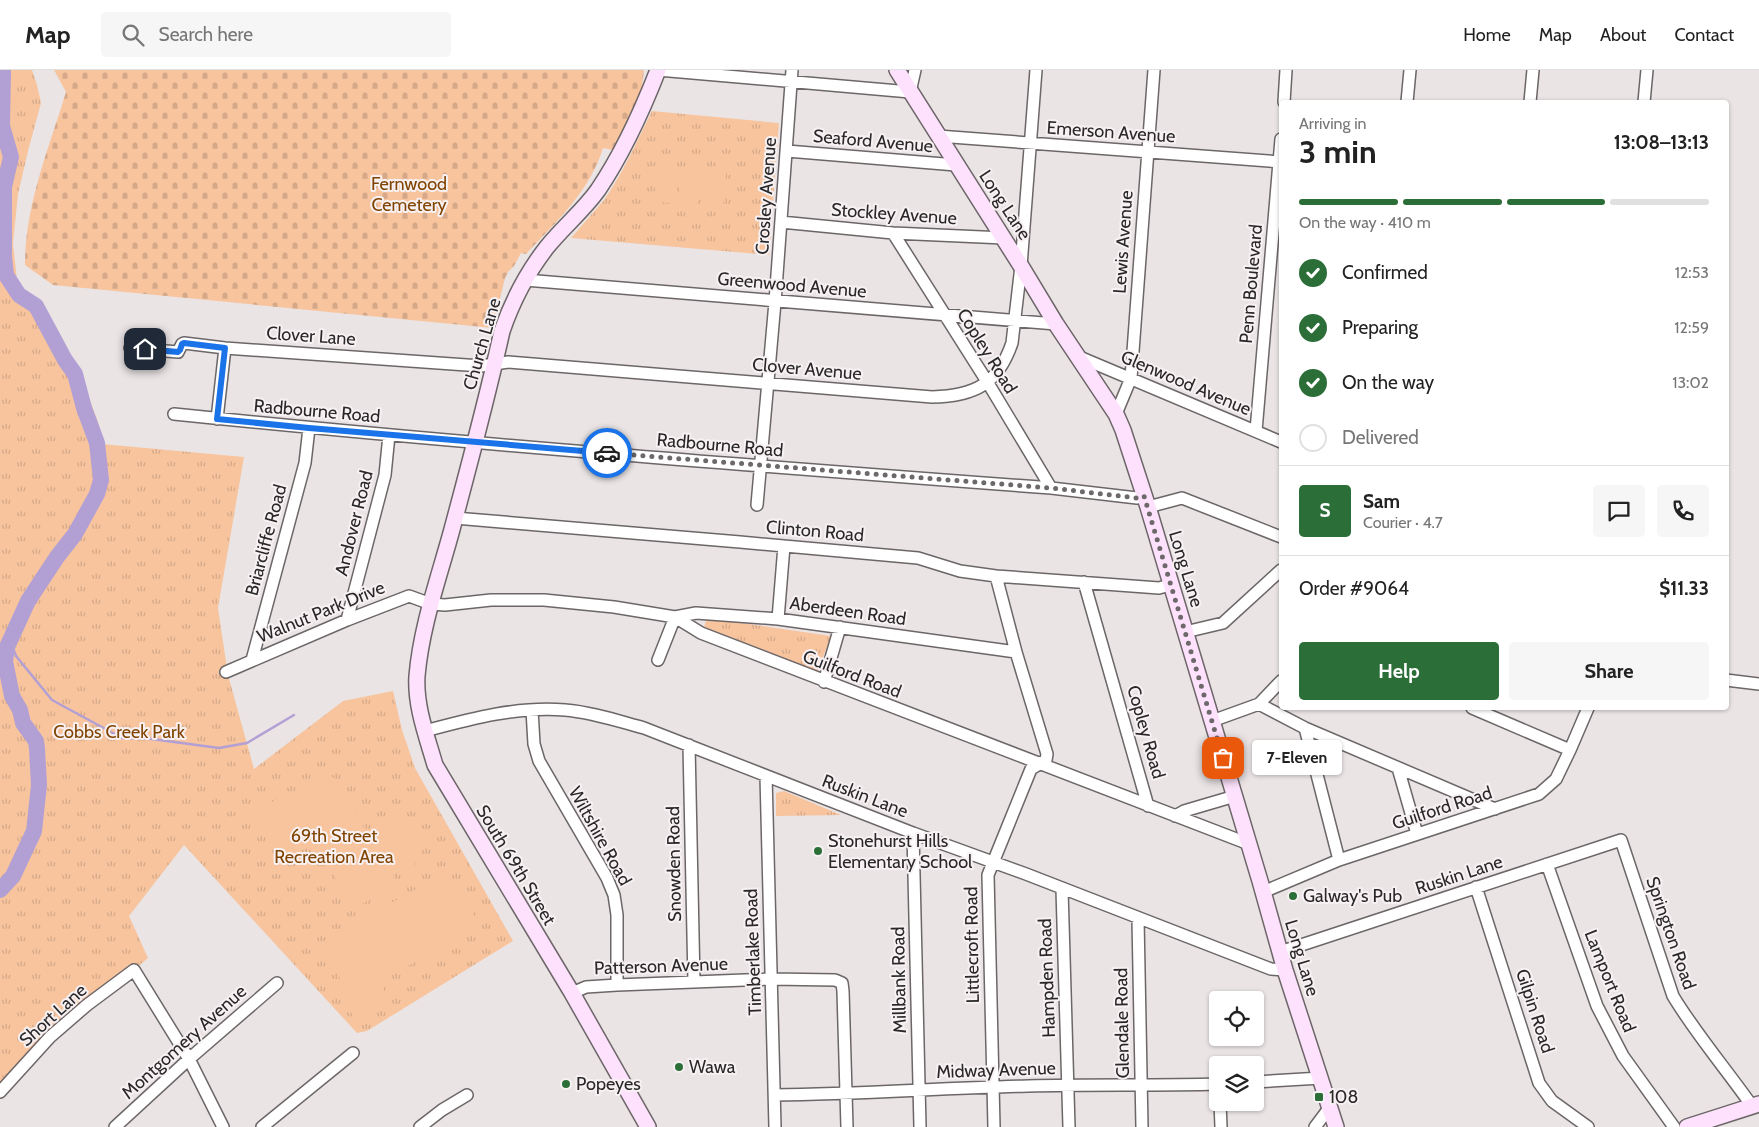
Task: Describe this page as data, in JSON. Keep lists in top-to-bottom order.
{
  "streets": {
    "main road": ["Long Lane", "Church Lane", "South 69th Street"],
    "street": [
      "Emerson Avenue",
      "Seaford Avenue",
      "Crosley Avenue",
      "Stockley Avenue",
      "Lewis Avenue",
      "Penn Boulevard",
      "Greenwood Avenue",
      "Clover Lane",
      "Copley Road",
      "Clover Avenue",
      "Glenwood Avenue",
      "Radbourne Road",
      "Andover Road",
      "Clinton Road",
      "Briarcliffe Road",
      "Aberdeen Road",
      "Walnut Park Drive",
      "Guilford Road",
      "Ruskin Lane",
      "Wiltshire Road",
      "Snowden Road",
      "Springton Road",
      "Littlecroft Road",
      "Timberlake Road",
      "Patterson Avenue",
      "Hampden Road",
      "Millbank Road",
      "Lamport Road",
      "Gilpin Road",
      "Short Lane",
      "Glendale Road",
      "Montgomery Avenue",
      "Midway Avenue"
    ]
  },
  "crossings": [
    ["Emerson Avenue", "Long Lane"],
    ["Emerson Avenue", "Lewis Avenue"],
    ["Emerson Avenue", "Clover Avenue"],
    ["Seaford Avenue", "Crosley Avenue"],
    ["Seaford Avenue", "Long Lane"],
    ["Crosley Avenue", "Stockley Avenue"],
    ["Crosley Avenue", "Greenwood Avenue"],
    ["Crosley Avenue", "Clover Avenue"],
    ["Crosley Avenue", "Radbourne Road"],
    ["Long Lane", "Stockley Avenue"],
    ["Long Lane", "Lewis Avenue"],
    ["Long Lane", "Greenwood Avenue"],
    ["Long Lane", "Clover Avenue"],
    ["Long Lane", "Glenwood Avenue"],
    ["Long Lane", "Radbourne Road"],
    ["Long Lane", "Clinton Road"],
    ["Long Lane", "Guilford Road"],
    ["Long Lane", "Ruskin Lane"],
    ["Stockley Avenue", "Copley Road"],
    ["Lewis Avenue", "Glenwood Avenue"],
    ["Penn Boulevard", "Glenwood Avenue"],
    ["Greenwood Avenue", "Church Lane"],
    ["Greenwood Avenue", "Copley Road"],
    ["Greenwood Avenue", "Clover Avenue"],
    ["Clover Lane", "Church Lane"],
    ["Clover Lane", "Clover Avenue"],
    ["Church Lane", "Clover Avenue"],
    ["Church Lane", "Radbourne Road"],
    ["Church Lane", "Clinton Road"],
    ["Church Lane", "Walnut Park Drive"],
    ["Church Lane", "Guilford Road"],
    ["Church Lane", "South 69th Street"],
    ["Copley Road", "Clover Avenue"],
    ["Copley Road", "Radbourne Road"],
    ["Copley Road", "Clinton Road"],
    ["Copley Road", "Guilford Road"],
    ["Radbourne Road", "Andover Road"],
    ["Radbourne Road", "Briarcliffe Road"],
    ["Andover Road", "Walnut Park Drive"],
    ["Briarcliffe Road", "Walnut Park Drive"],
    ["Aberdeen Road", "Guilford Road"],
    ["Walnut Park Drive", "Guilford Road"],
    ["Walnut Park Drive", "South 69th Street"],
    ["Guilford Road", "South 69th Street"],
    ["Guilford Road", "Littlecroft Road"],
    ["Ruskin Lane", "Wiltshire Road"],
    ["Ruskin Lane", "Snowden Road"],
    ["Ruskin Lane", "South 69th Street"],
    ["Ruskin Lane", "Springton Road"],
    ["Ruskin Lane", "Littlecroft Road"],
    ["Ruskin Lane", "Timberlake Road"],
    ["Ruskin Lane", "Hampden Road"],
    ["Ruskin Lane", "Millbank Road"],
    ["Ruskin Lane", "Lamport Road"],
    ["Ruskin Lane", "Gilpin Road"],
    ["Ruskin Lane", "Glendale Road"],
    ["Wiltshire Road", "Patterson Avenue"],
    ["Snowden Road", "Patterson Avenue"],
    ["South 69th Street", "Patterson Avenue"],
    ["Littlecroft Road", "Midway Avenue"],
    ["Timberlake Road", "Patterson Avenue"],
    ["Timberlake Road", "Midway Avenue"],
    ["Patterson Avenue", "Midway Avenue"],
    ["Hampden Road", "Midway Avenue"],
    ["Millbank Road", "Midway Avenue"],
    ["Short Lane", "Montgomery Avenue"],
    ["Glendale Road", "Midway Avenue"]
  ],
  "parks": ["Fernwood Cemetery", "Cobbs Creek Park", "69th Street Recreation Area"],
  "places": {
    "other": [
      "7-Eleven",
      "Stonehurst Hills Elementary School",
      "Galway's Pub",
      "Wawa",
      "Popeyes"
    ],
    "transit": ["108"]
  },
  "page": {
    "header": "Map",
    "search": "Search here",
    "nav": [
      "Home",
      "Map",
      "About",
      "Contact"
    ],
    "heading": ["3 min", "Arriving in", "13:08–13:13"],
    "panel": [
      "Sam",
      "Courier · 4.7",
      "Order #9064",
      "$11.33"
    ],
    "bar": "On the way · 410 m",
    "list": [
      ["Confirmed", "12:53"],
      ["Preparing", "12:59"],
      ["On the way", "13:02"],
      "Delivered"
    ],
    "round": "S",
    "buttons": ["Help", "Share"],
    "bubble": "7-Eleven"
  }
}
